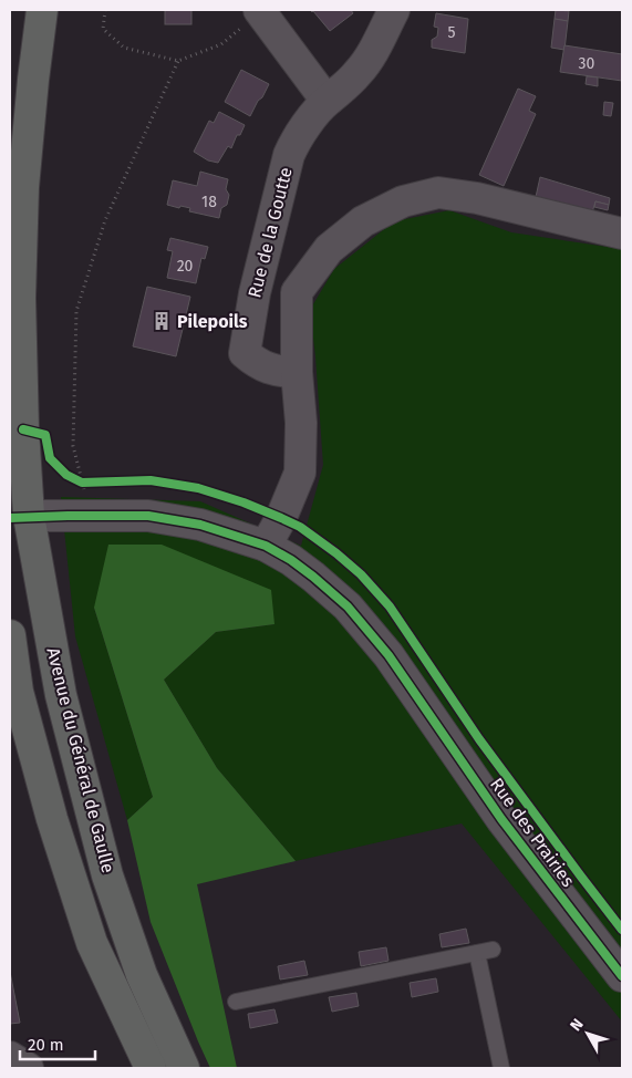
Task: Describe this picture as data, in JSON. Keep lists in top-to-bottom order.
{
  "streets": {
    "main road": ["Avenue du Général de Gaulle"],
    "street": ["Rue de la Goutte", "Rue des Prairies"]
  },
  "crossings": [
    ["Avenue du Général de Gaulle", "Rue des Prairies"]
  ],
  "places": {
    "building": ["Pilepoils"]
  },
  "house_numbers": [
    "5",
    "30",
    "18",
    "20"
  ],
  "scale_bar": "20 m",
  "north": "top left"
}
